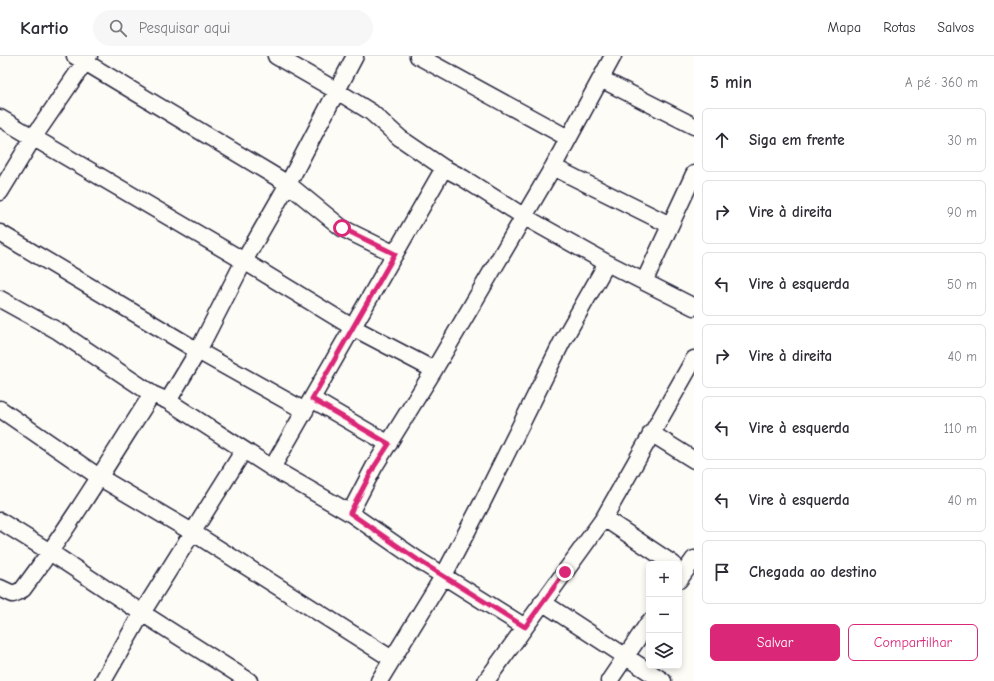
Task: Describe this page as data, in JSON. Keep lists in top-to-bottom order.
{
  "page": {
    "header": "Kartio",
    "search": "Pesquisar aqui",
    "nav": ["Mapa", "Rotas", "Salvos"],
    "heading": ["5 min", "A pé · 360 m"],
    "list": [
      ["Siga em frente", "30 m"],
      ["Vire à direita", "90 m"],
      ["Vire à esquerda", "50 m"],
      ["Vire à direita", "40 m"],
      ["Vire à esquerda", "110 m"],
      ["Vire à esquerda", "40 m"],
      "Chegada ao destino"
    ],
    "map_buttons": ["+", "−"],
    "buttons": ["Salvar", "Compartilhar"]
  }
}
